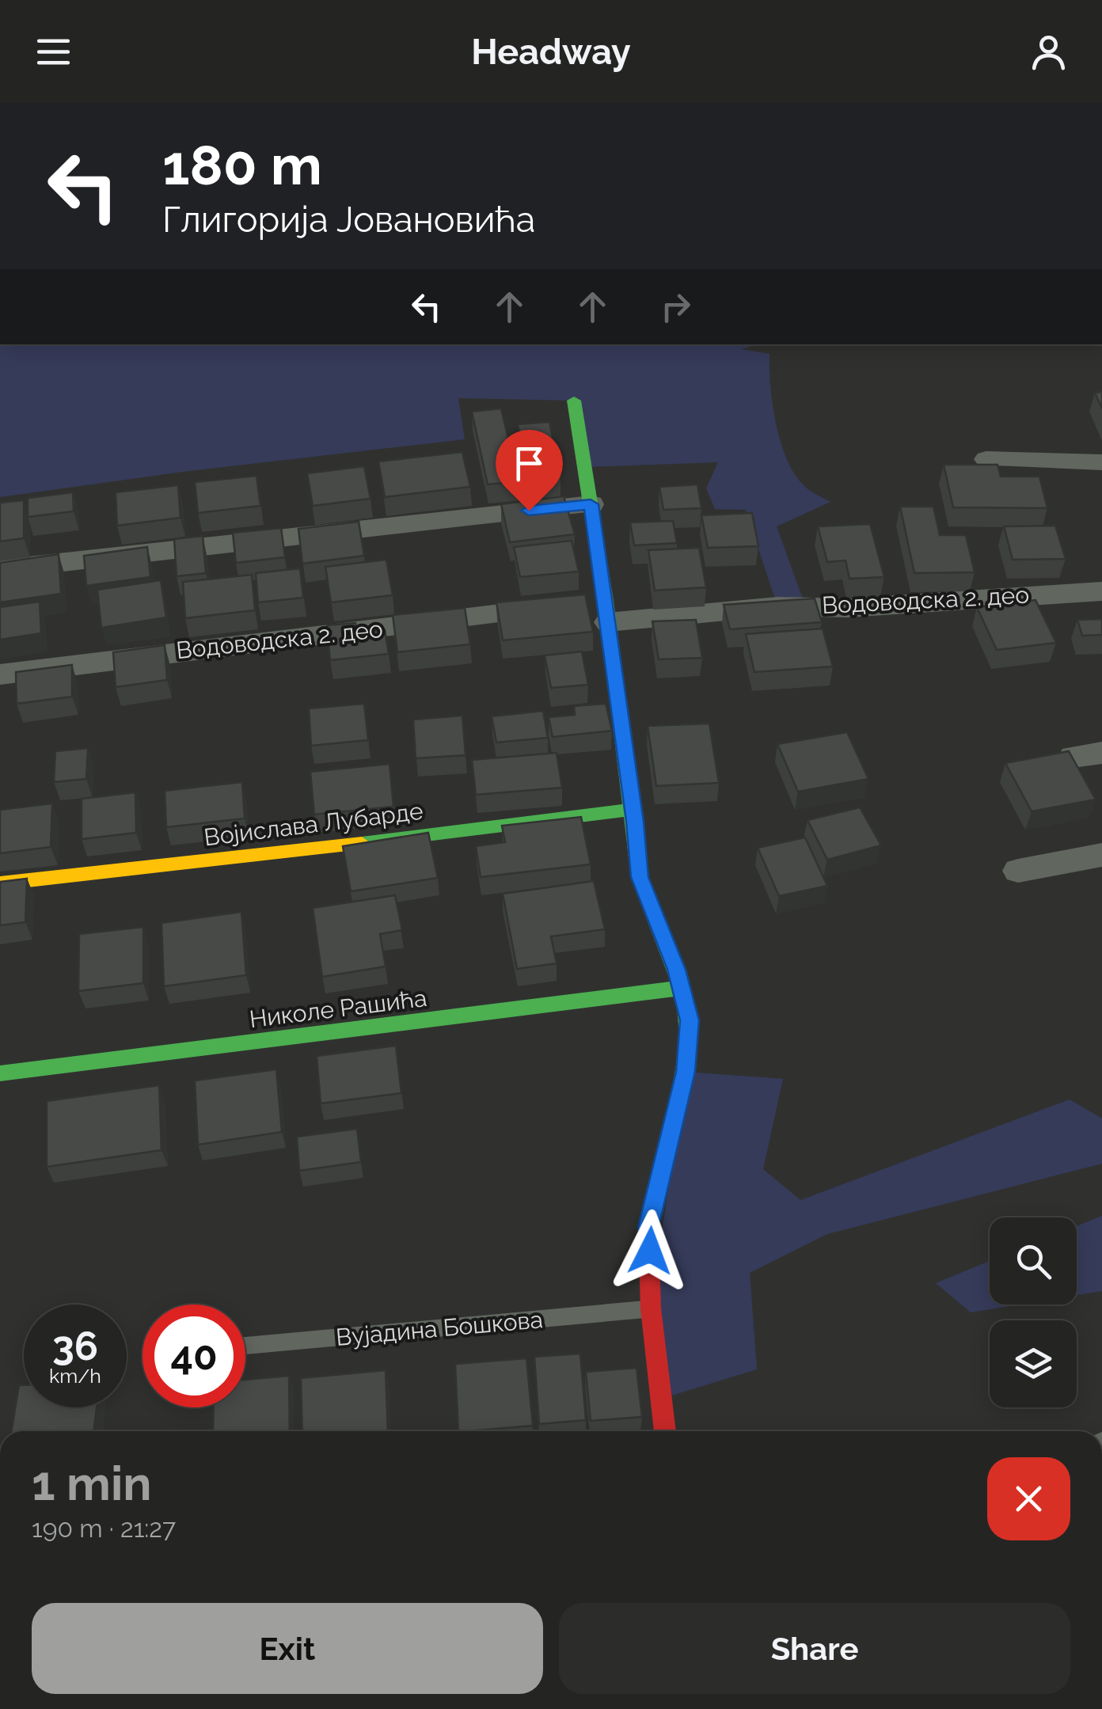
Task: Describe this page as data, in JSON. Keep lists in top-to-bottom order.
{
  "streets": {
    "street": ["Водоводска 2. део", "Војислава Лубарде", "Николе Рашића"],
    "lane": ["Вујадина Бошкова"]
  },
  "page": {
    "header": "Headway",
    "turn": ["180 m", "Глигорија Јовановића"],
    "speed": "36 km/h",
    "limit": "40",
    "heading": ["1 min", "190 m · 21:27"],
    "buttons": ["Exit", "Share"]
  }
}
